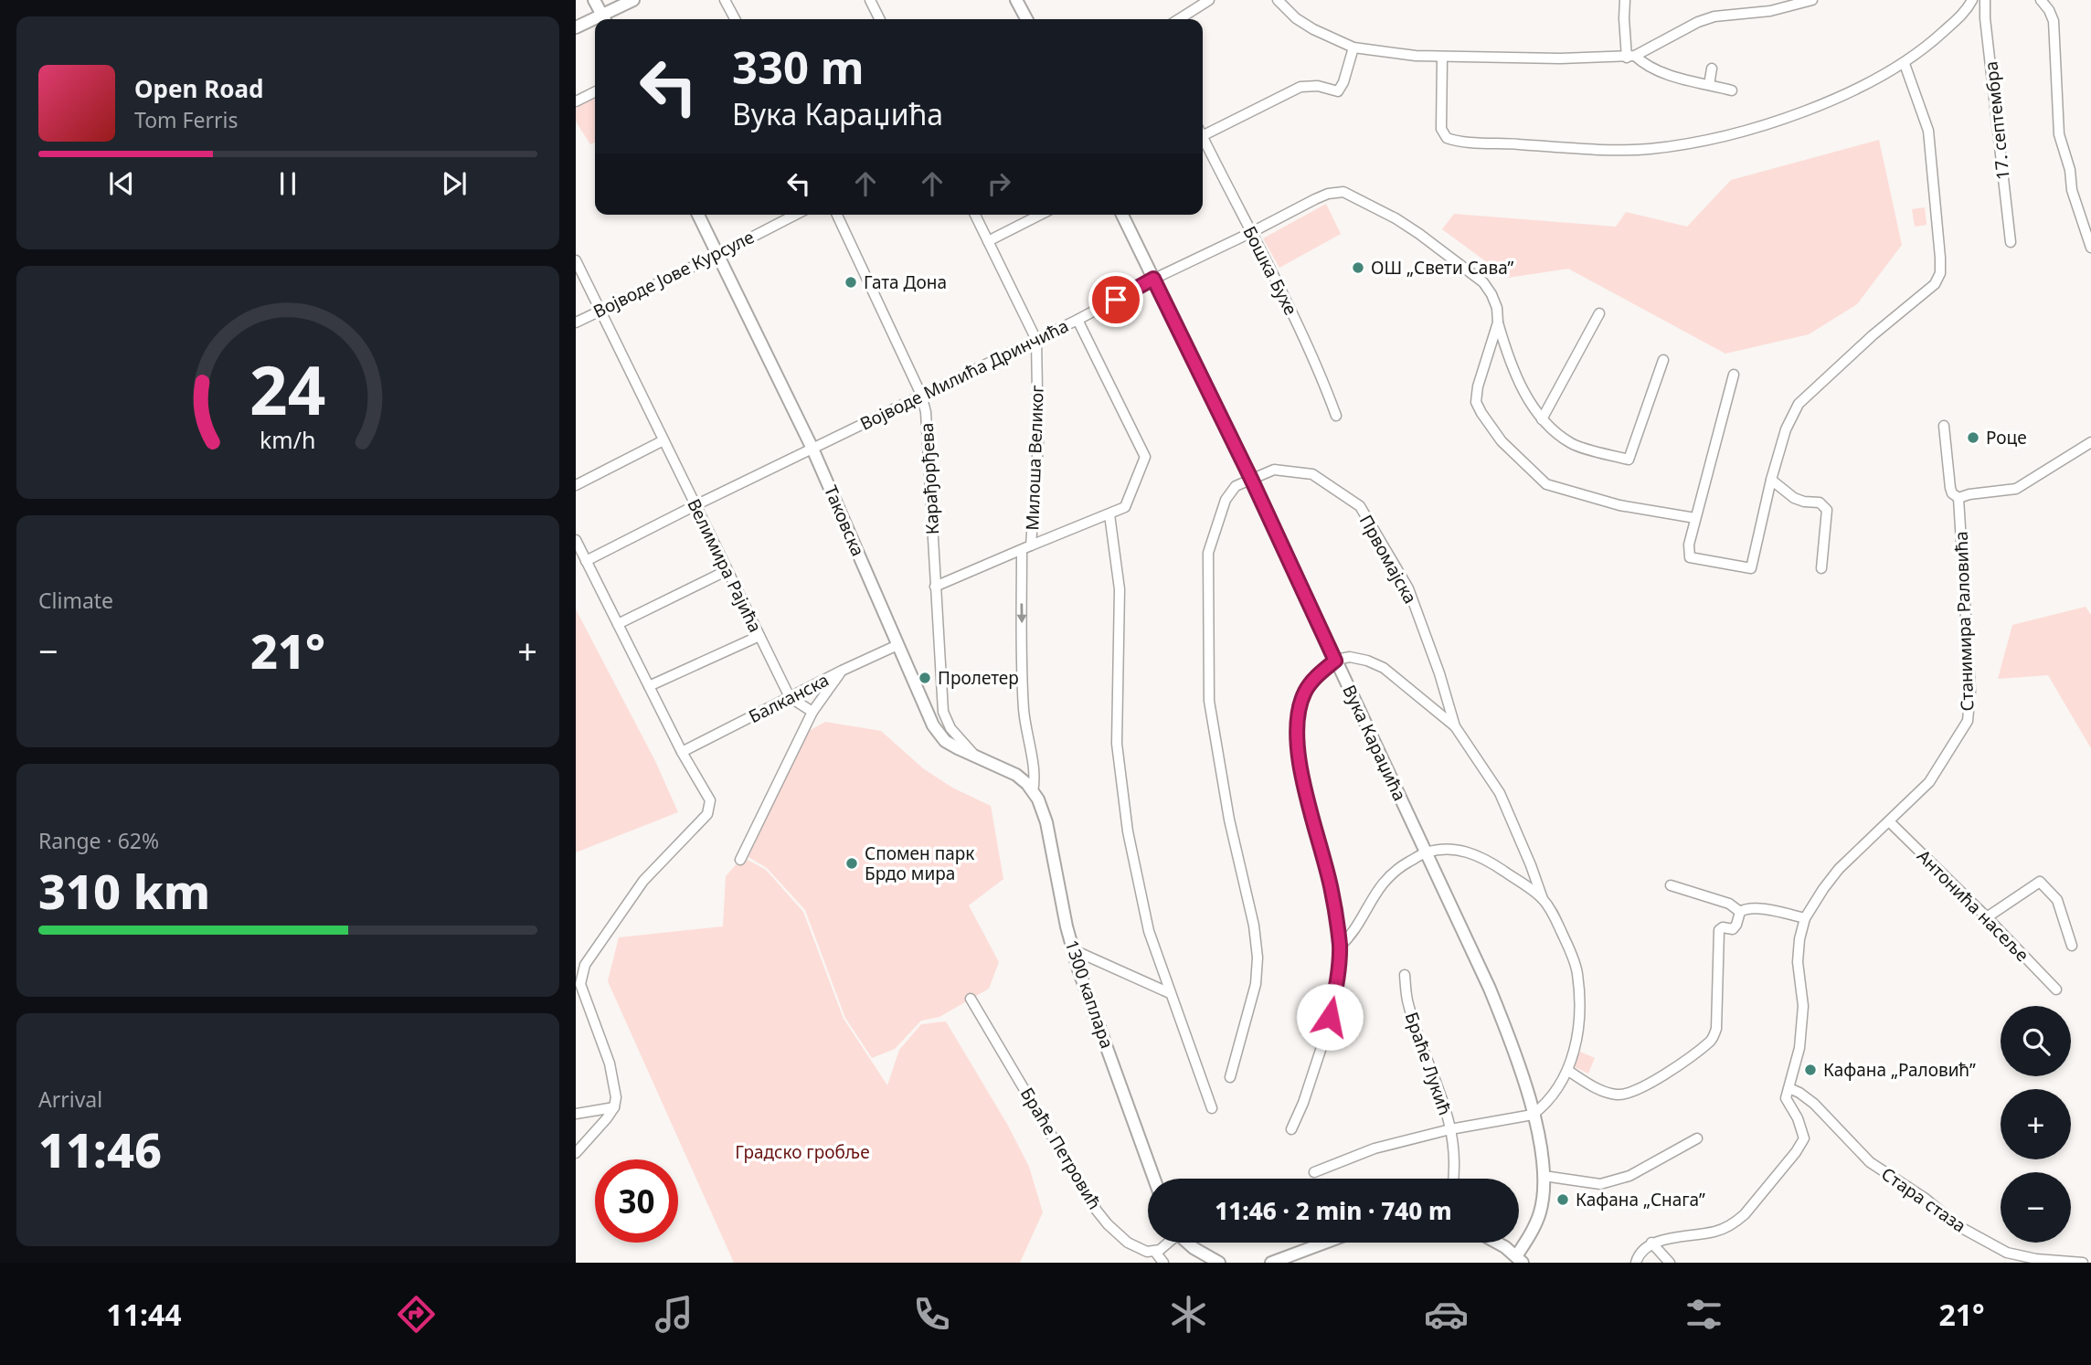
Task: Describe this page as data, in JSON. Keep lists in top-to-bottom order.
{
  "streets": {
    "street": [
      "17. септембра",
      "Бошка Бухе",
      "Војводе Јове Курсуле",
      "Војводе Милића Дринчића",
      "Милоша Великог",
      "Карађорђева",
      "Таковска",
      "Првомајска",
      "Велимира Рајића",
      "Станимира Раловића",
      "Балканска",
      "Вука Караџића",
      "Антонића насеље",
      "1300 каплара",
      "Браће Лукић",
      "Браће Петровић",
      "Стара стаза"
    ]
  },
  "crossings": [
    ["Бошка Бухе", "Војводе Милића Дринчића"],
    ["Војводе Јове Курсуле", "Таковска"],
    ["Војводе Јове Курсуле", "Велимира Рајића"],
    ["Војводе Милића Дринчића", "Милоша Великог"],
    ["Војводе Милића Дринчића", "Карађорђева"],
    ["Војводе Милића Дринчића", "Таковска"],
    ["Војводе Милића Дринчића", "Велимира Рајића"],
    ["Војводе Милића Дринчића", "Вука Караџића"],
    ["Милоша Великог", "Таковска"],
    ["Милоша Великог", "1300 каплара"],
    ["Карађорђева", "Таковска"],
    ["Таковска", "Балканска"],
    ["Таковска", "1300 каплара"],
    ["Првомајска", "Вука Караџића"],
    ["Велимира Рајића", "Балканска"],
    ["Станимира Раловића", "Антонића насеље"],
    ["Станимира Раловића", "Стара стаза"]
  ],
  "one_way": ["Милоша Великог"],
  "parks": ["Градско гробље"],
  "places": [
    "ОШ „Свети Сава”",
    "Гата Дона",
    "Роце",
    "Пролетер",
    "Спомен парк Брдо мира",
    "Кафана „Раловић”",
    "Кафана „Снага”"
  ],
  "page": {
    "turn": ["330 m", "Вука Караџића"],
    "song": ["Open Road", "Tom Ferris"],
    "tile": [
      "Climate",
      ["Range · 62%", "310 km"],
      ["Arrival", "11:46"]
    ],
    "heat": ["−", "21°", "+"],
    "map_buttons": ["+", "−"],
    "limit": "30",
    "trip": "11:46 · 2 min · 740 m",
    "tabs": ["11:44", "21°"],
    "gauge": ["24", "km/h"]
  }
}
